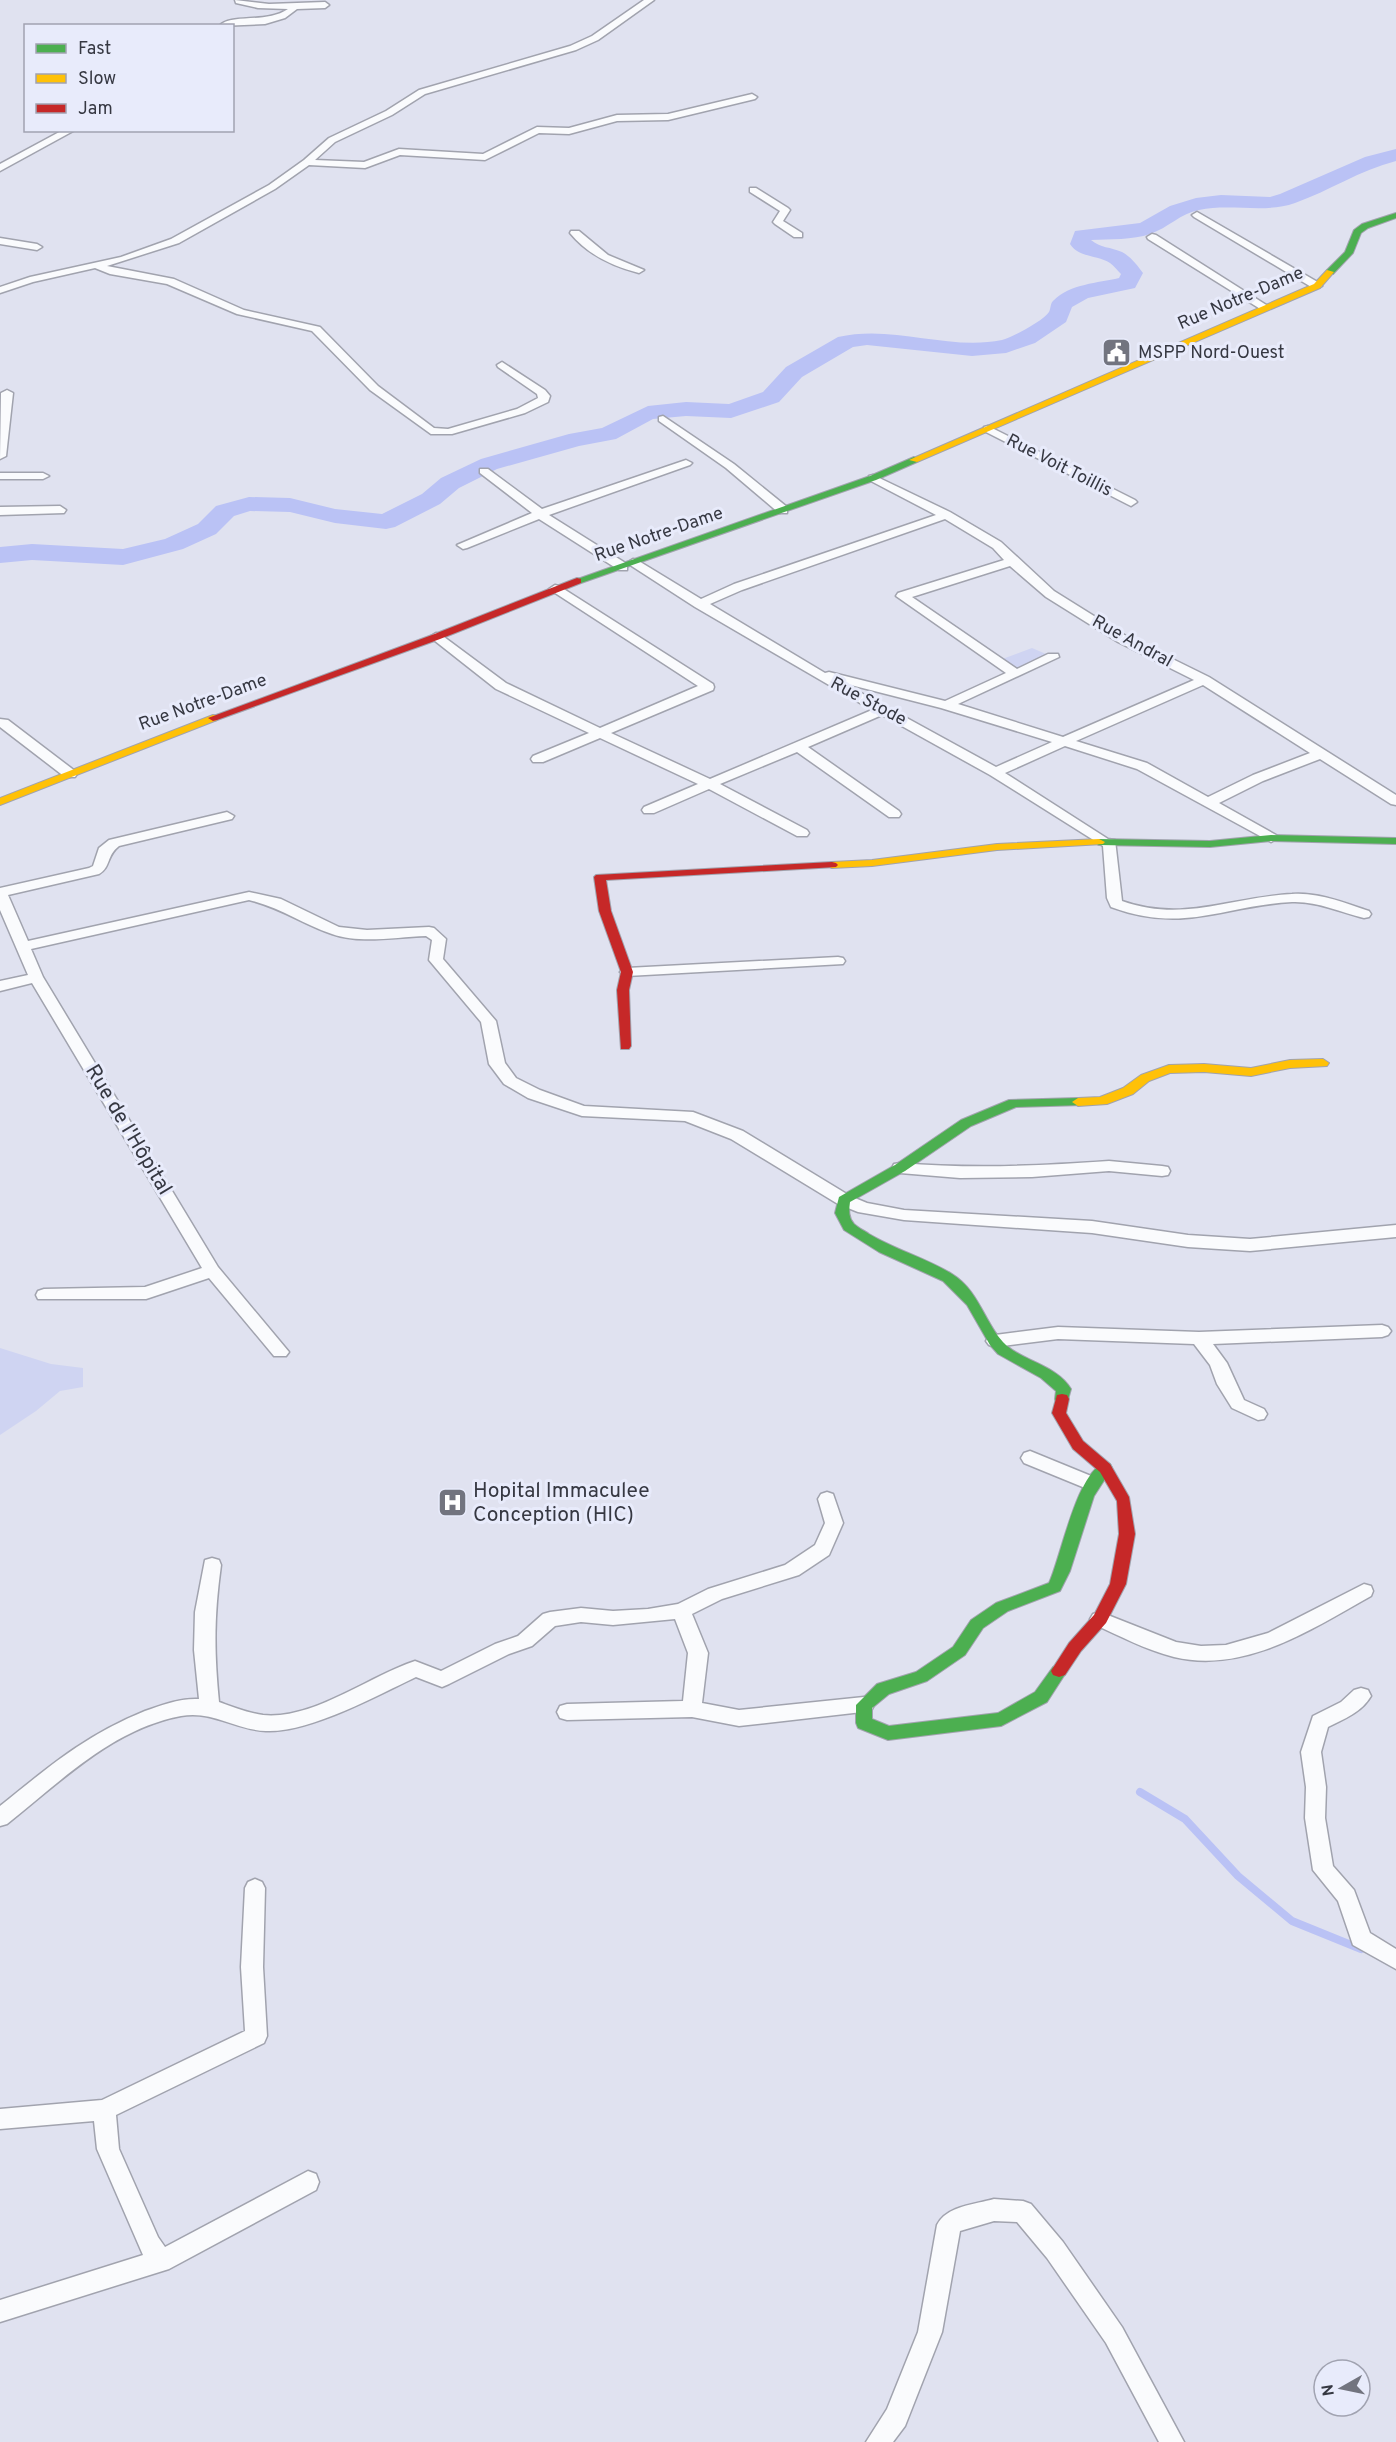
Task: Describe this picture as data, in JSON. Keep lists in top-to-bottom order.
{
  "streets": {
    "street": [
      "Rue Notre-Dame",
      "Rue Voit Toillis",
      "Rue Andral",
      "Rue Stode",
      "Rue de l'Hôpital"
    ]
  },
  "crossings": [
    ["Rue Notre-Dame", "Rue Voit Toillis"],
    ["Rue Notre-Dame", "Rue Andral"],
    ["Rue Notre-Dame", "Rue Stode"]
  ],
  "places": {
    "public building": ["MSPP Nord-Ouest"],
    "hospital": ["Hopital Immaculee Conception (HIC)"]
  },
  "legend": ["Fast", "Slow", "Jam"],
  "north": "left"
}
